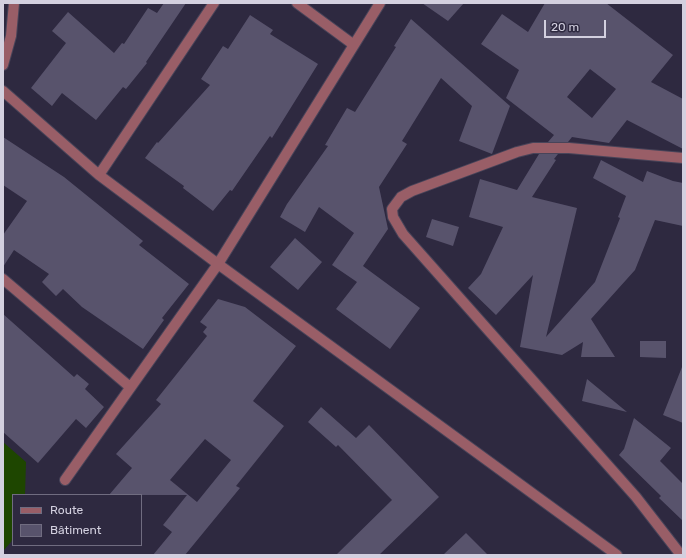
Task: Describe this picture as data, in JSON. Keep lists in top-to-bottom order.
{
  "legend": ["Route", "Bâtiment"],
  "scale_bar": "20 m"
}
